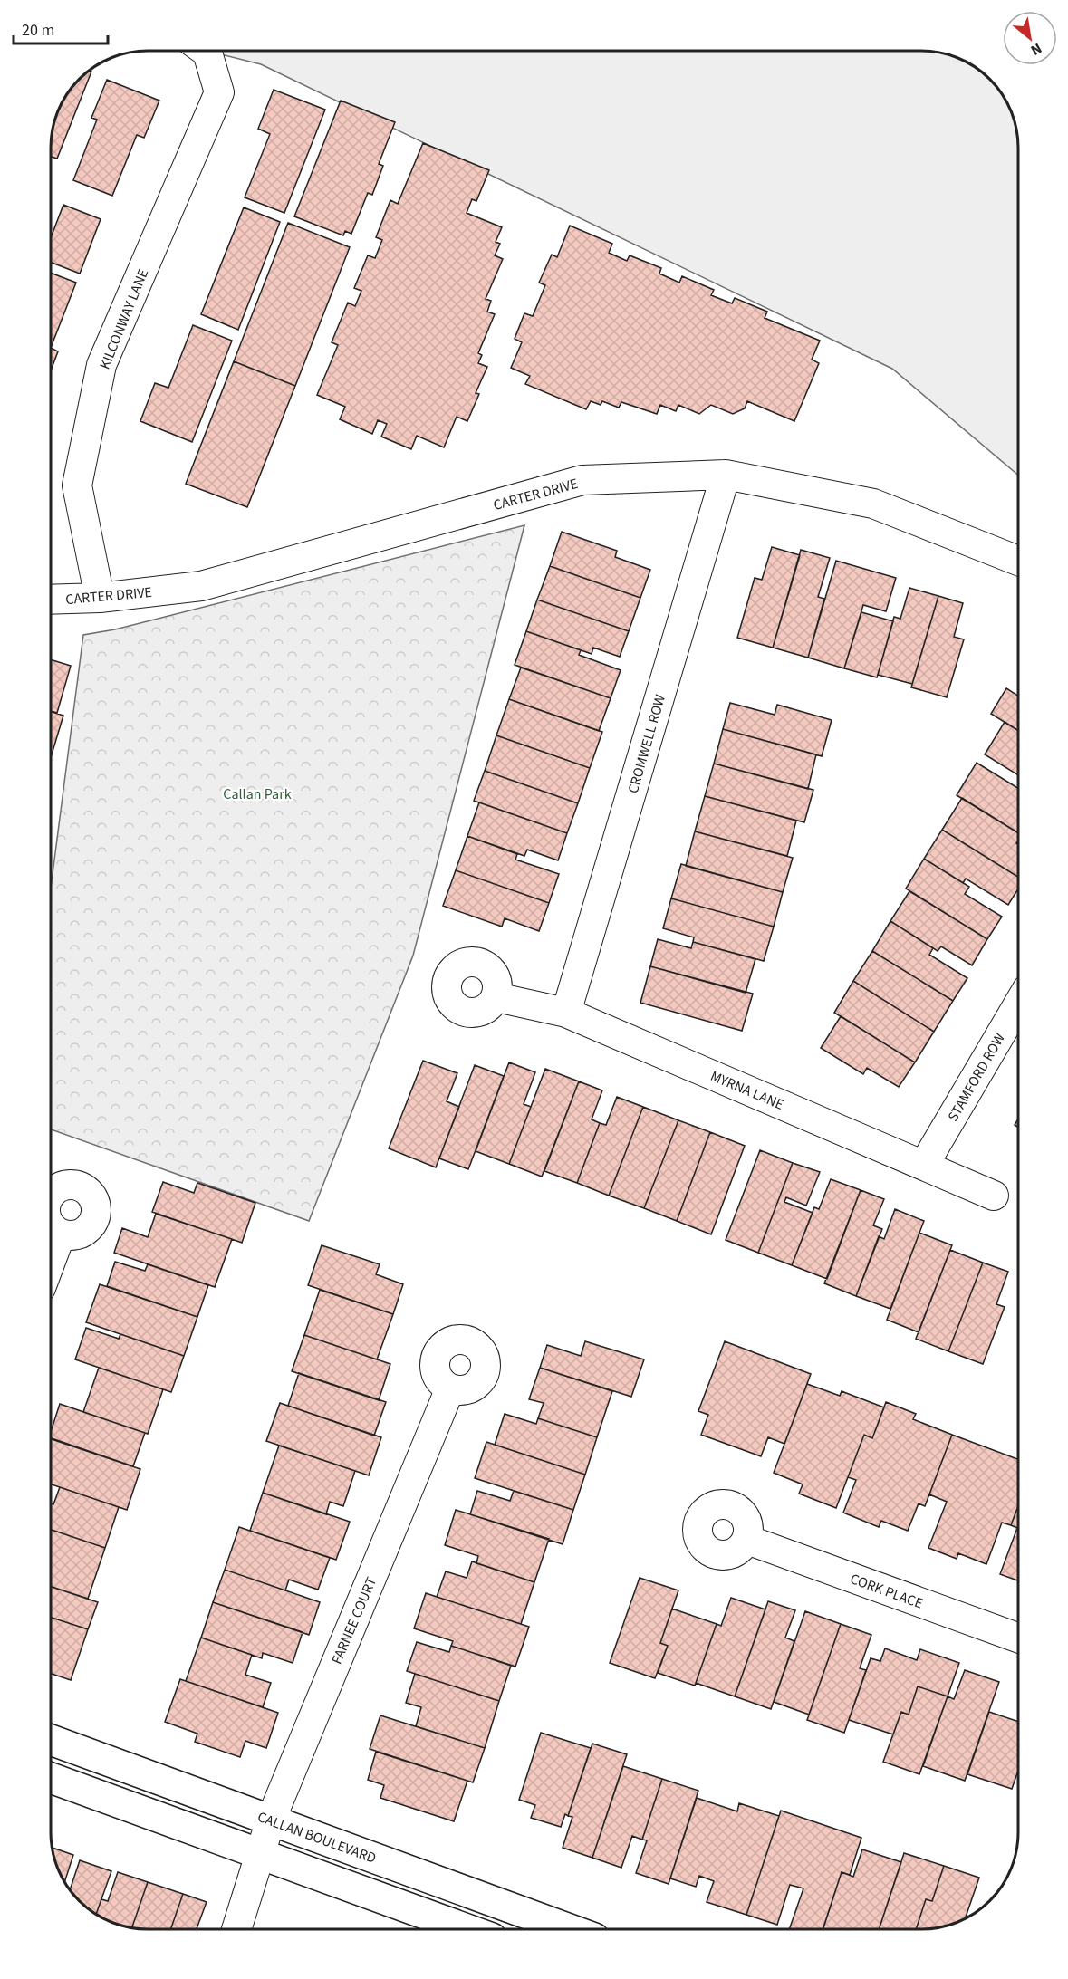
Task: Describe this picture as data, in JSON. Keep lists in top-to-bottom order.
{
  "streets": {
    "street": [
      "KILCONWAY LANE",
      "CARTER DRIVE",
      "CROMWELL ROW",
      "STAMFORD ROW",
      "MYRNA LANE",
      "CORK PLACE",
      "FARNEE COURT",
      "CALLAN BOULEVARD"
    ]
  },
  "crossings": [
    ["KILCONWAY LANE", "CARTER DRIVE"],
    ["CARTER DRIVE", "CROMWELL ROW"],
    ["CROMWELL ROW", "MYRNA LANE"],
    ["STAMFORD ROW", "MYRNA LANE"],
    ["FARNEE COURT", "CALLAN BOULEVARD"]
  ],
  "parks": ["Callan Park"],
  "scale_bar": "20 m",
  "north": "bottom right"
}
